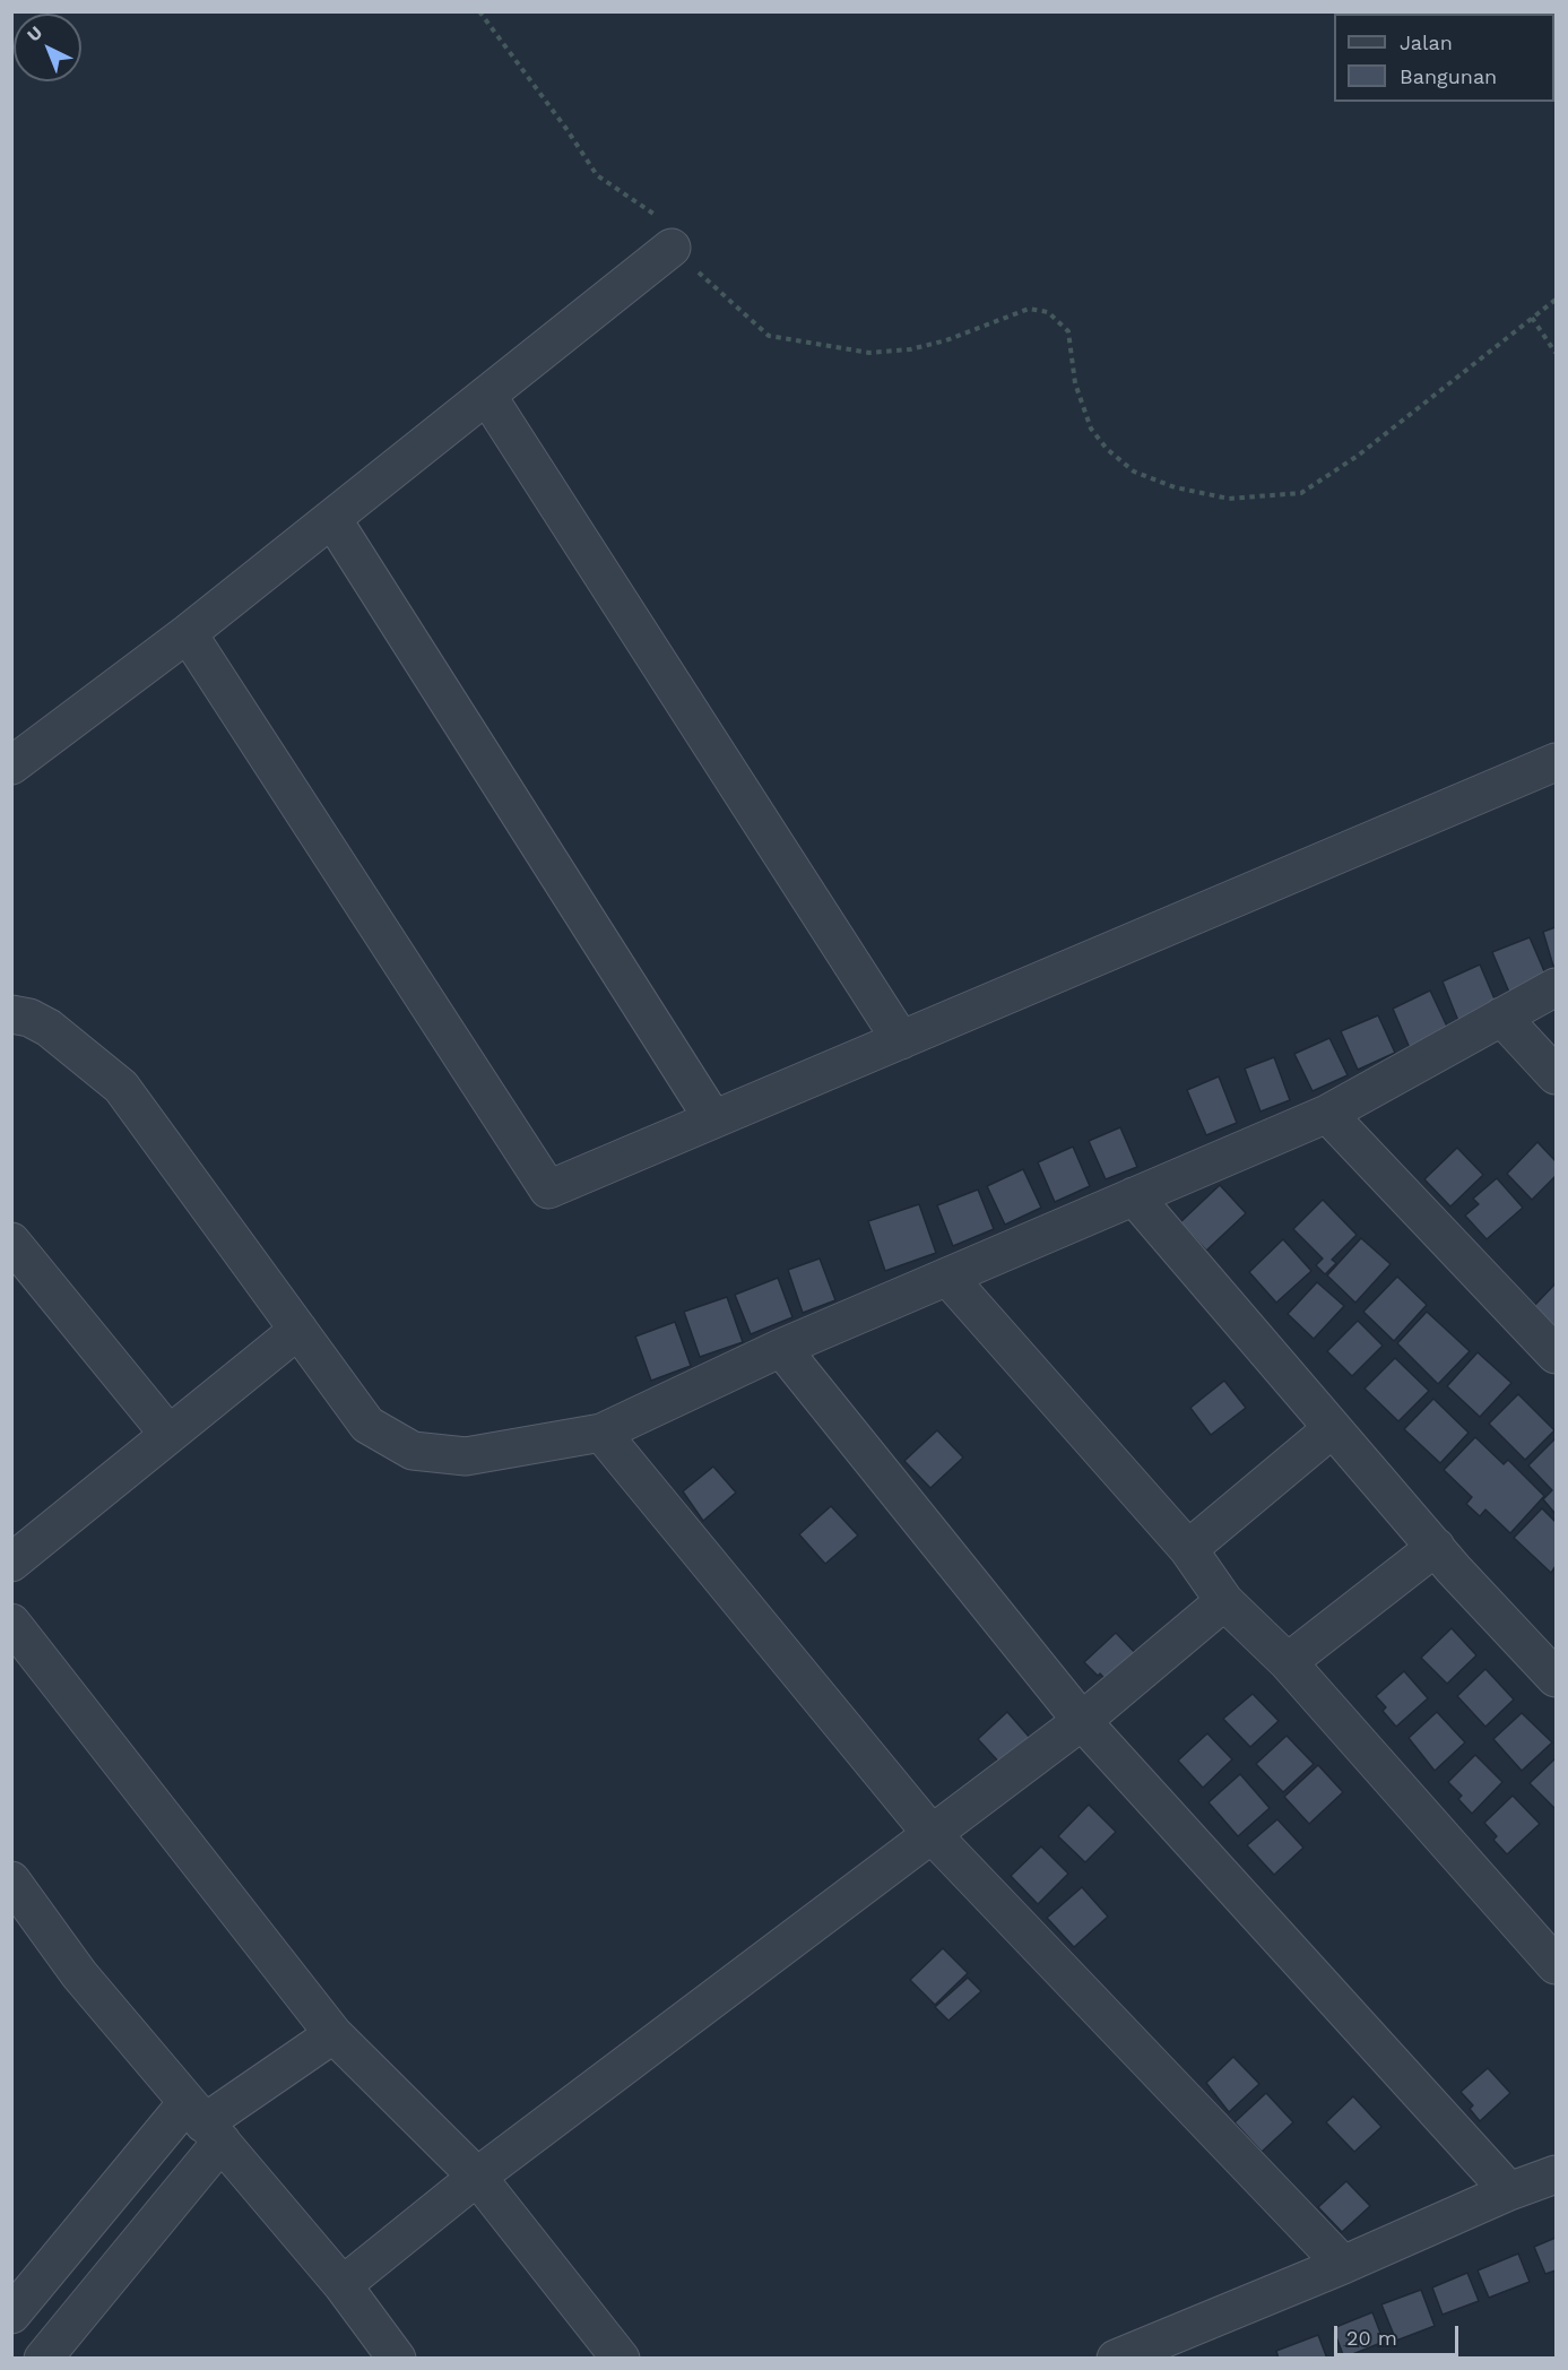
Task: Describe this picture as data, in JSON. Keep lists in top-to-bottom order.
{
  "legend": ["Jalan", "Bangunan"],
  "scale_bar": "20 m",
  "north": "top left"
}
